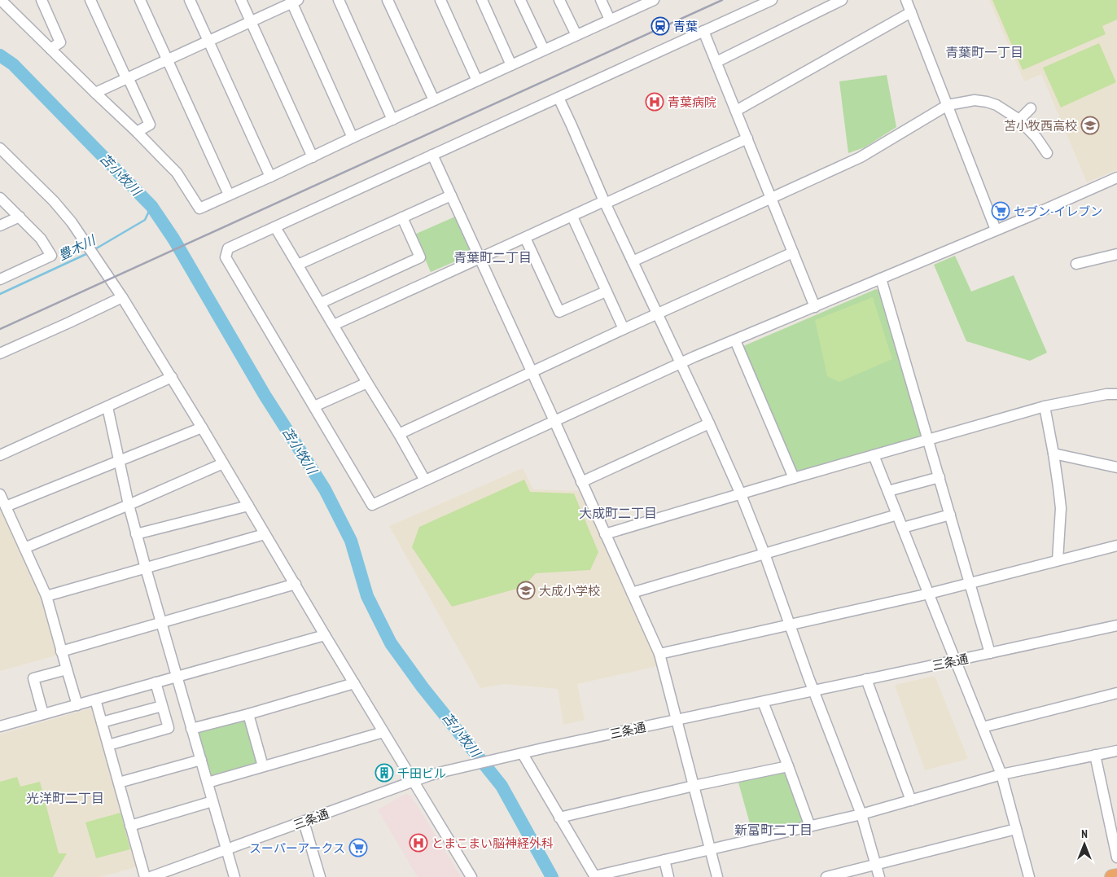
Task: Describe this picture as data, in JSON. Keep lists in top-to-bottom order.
{
  "streets": {
    "street": ["三条通"]
  },
  "districts": [
    "青葉町一丁目",
    "青葉町二丁目",
    "大成町二丁目",
    "光洋町二丁目",
    "新富町二丁目"
  ],
  "water": ["苫小牧川", "豊木川"],
  "places": {
    "station": ["青葉"],
    "hospital": ["青葉病院", "とまこまい脳神経外科"],
    "school or university": ["苫小牧西高校", "大成小学校"],
    "supermarket": ["セブン-イレブン", "スーパーアークス"],
    "building": ["千田ビル"]
  },
  "north": "top"
}
